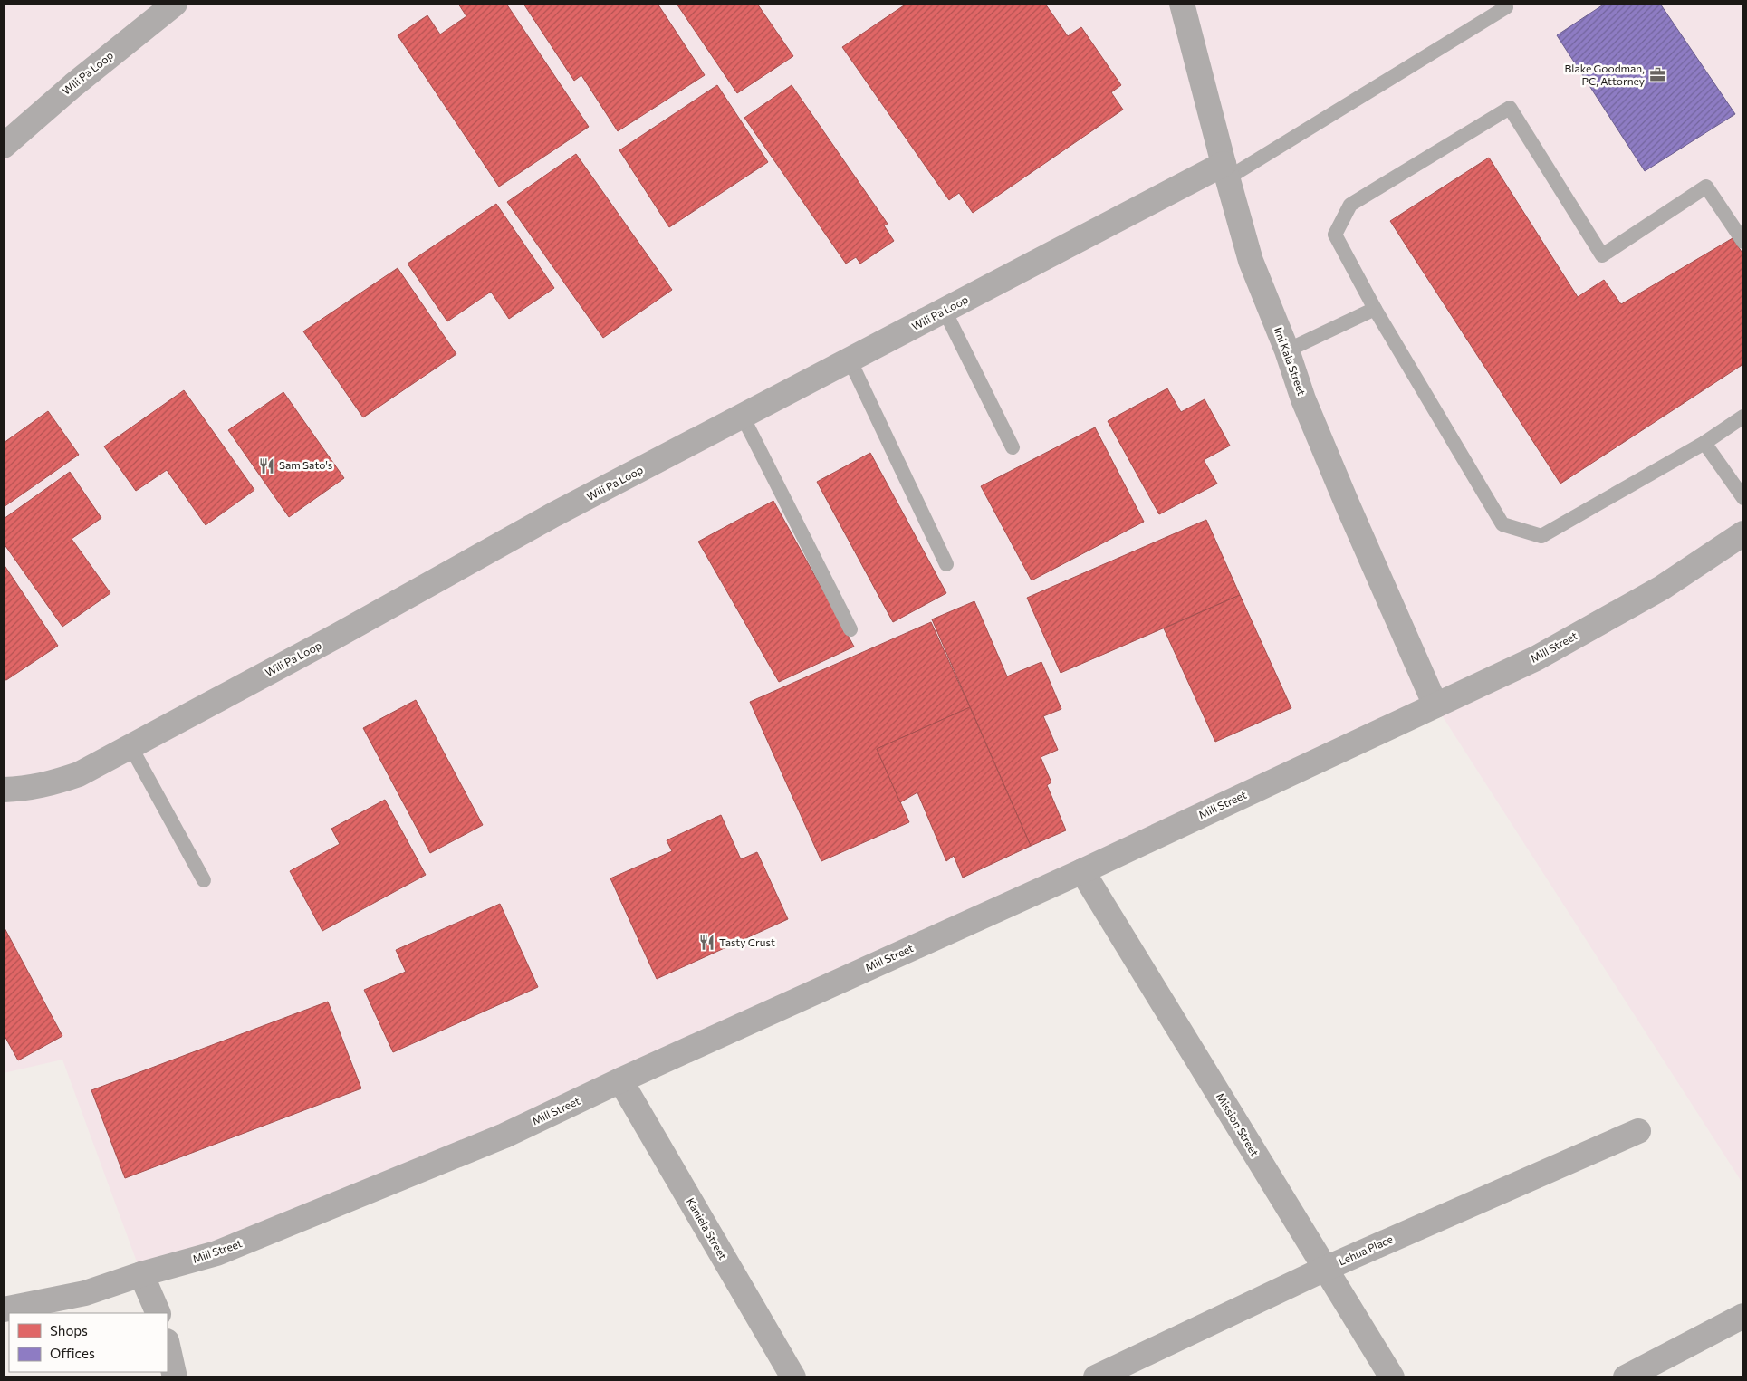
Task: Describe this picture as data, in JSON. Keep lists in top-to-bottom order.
{
  "streets": {
    "street": [
      "Wili Pa Loop",
      "Imi Kala Street",
      "Mill Street",
      "Mission Street",
      "Kaniela Street",
      "Lehua Place"
    ]
  },
  "crossings": [
    ["Wili Pa Loop", "Imi Kala Street"],
    ["Imi Kala Street", "Mill Street"],
    ["Mill Street", "Mission Street"],
    ["Mill Street", "Kaniela Street"],
    ["Mission Street", "Lehua Place"]
  ],
  "places": {
    "office": ["Blake Goodman, PC, Attorney"],
    "restaurant": ["Sam Sato's", "Tasty Crust"]
  },
  "legend": ["Shops", "Offices"]
}
